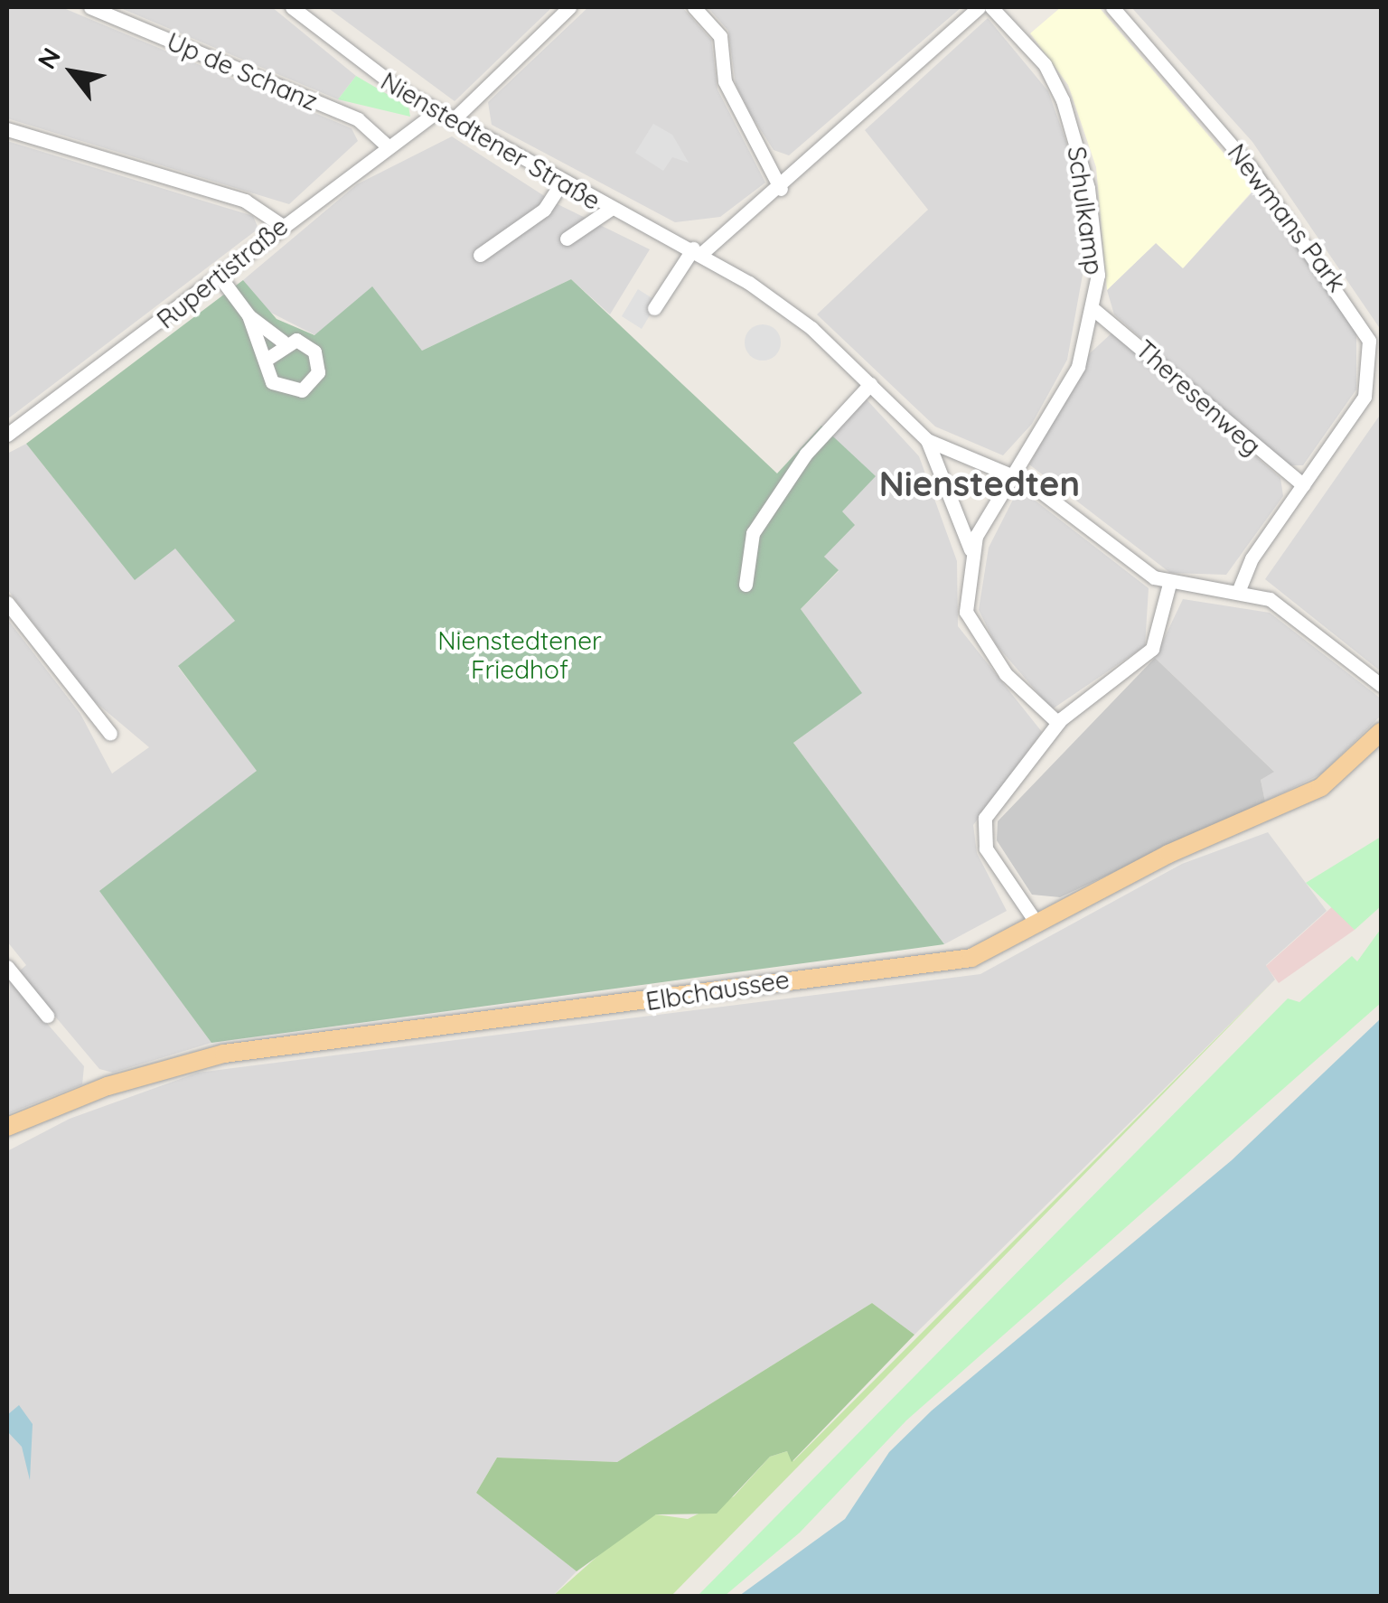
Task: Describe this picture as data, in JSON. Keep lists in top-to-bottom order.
{
  "streets": {
    "main road": ["Elbchaussee"],
    "street": [
      "Up de Schanz",
      "Nienstedtener Straße",
      "Schulkamp",
      "Newmans Park",
      "Rupertistraße",
      "Theresenweg"
    ]
  },
  "crossings": [
    ["Up de Schanz", "Rupertistraße"],
    ["Nienstedtener Straße", "Rupertistraße"],
    ["Schulkamp", "Theresenweg"],
    ["Newmans Park", "Theresenweg"]
  ],
  "districts": ["Nienstedten"],
  "parks": ["Nienstedtener Friedhof"],
  "north": "top left"
}
